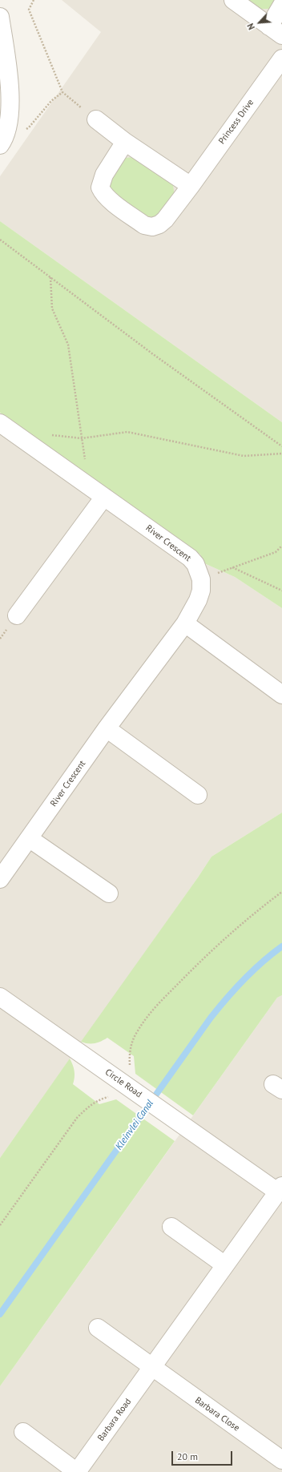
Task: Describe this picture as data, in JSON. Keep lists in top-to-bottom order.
{
  "streets": {
    "street": [
      "Princess Drive",
      "River Crescent",
      "Circle Road",
      "Barbara Close",
      "Barbara Road"
    ]
  },
  "crossings": [
    ["Circle Road", "Barbara Road"],
    ["Barbara Close", "Barbara Road"]
  ],
  "water": ["Kleinvlei Canal"],
  "scale_bar": "20 m",
  "north": "bottom left"
}
